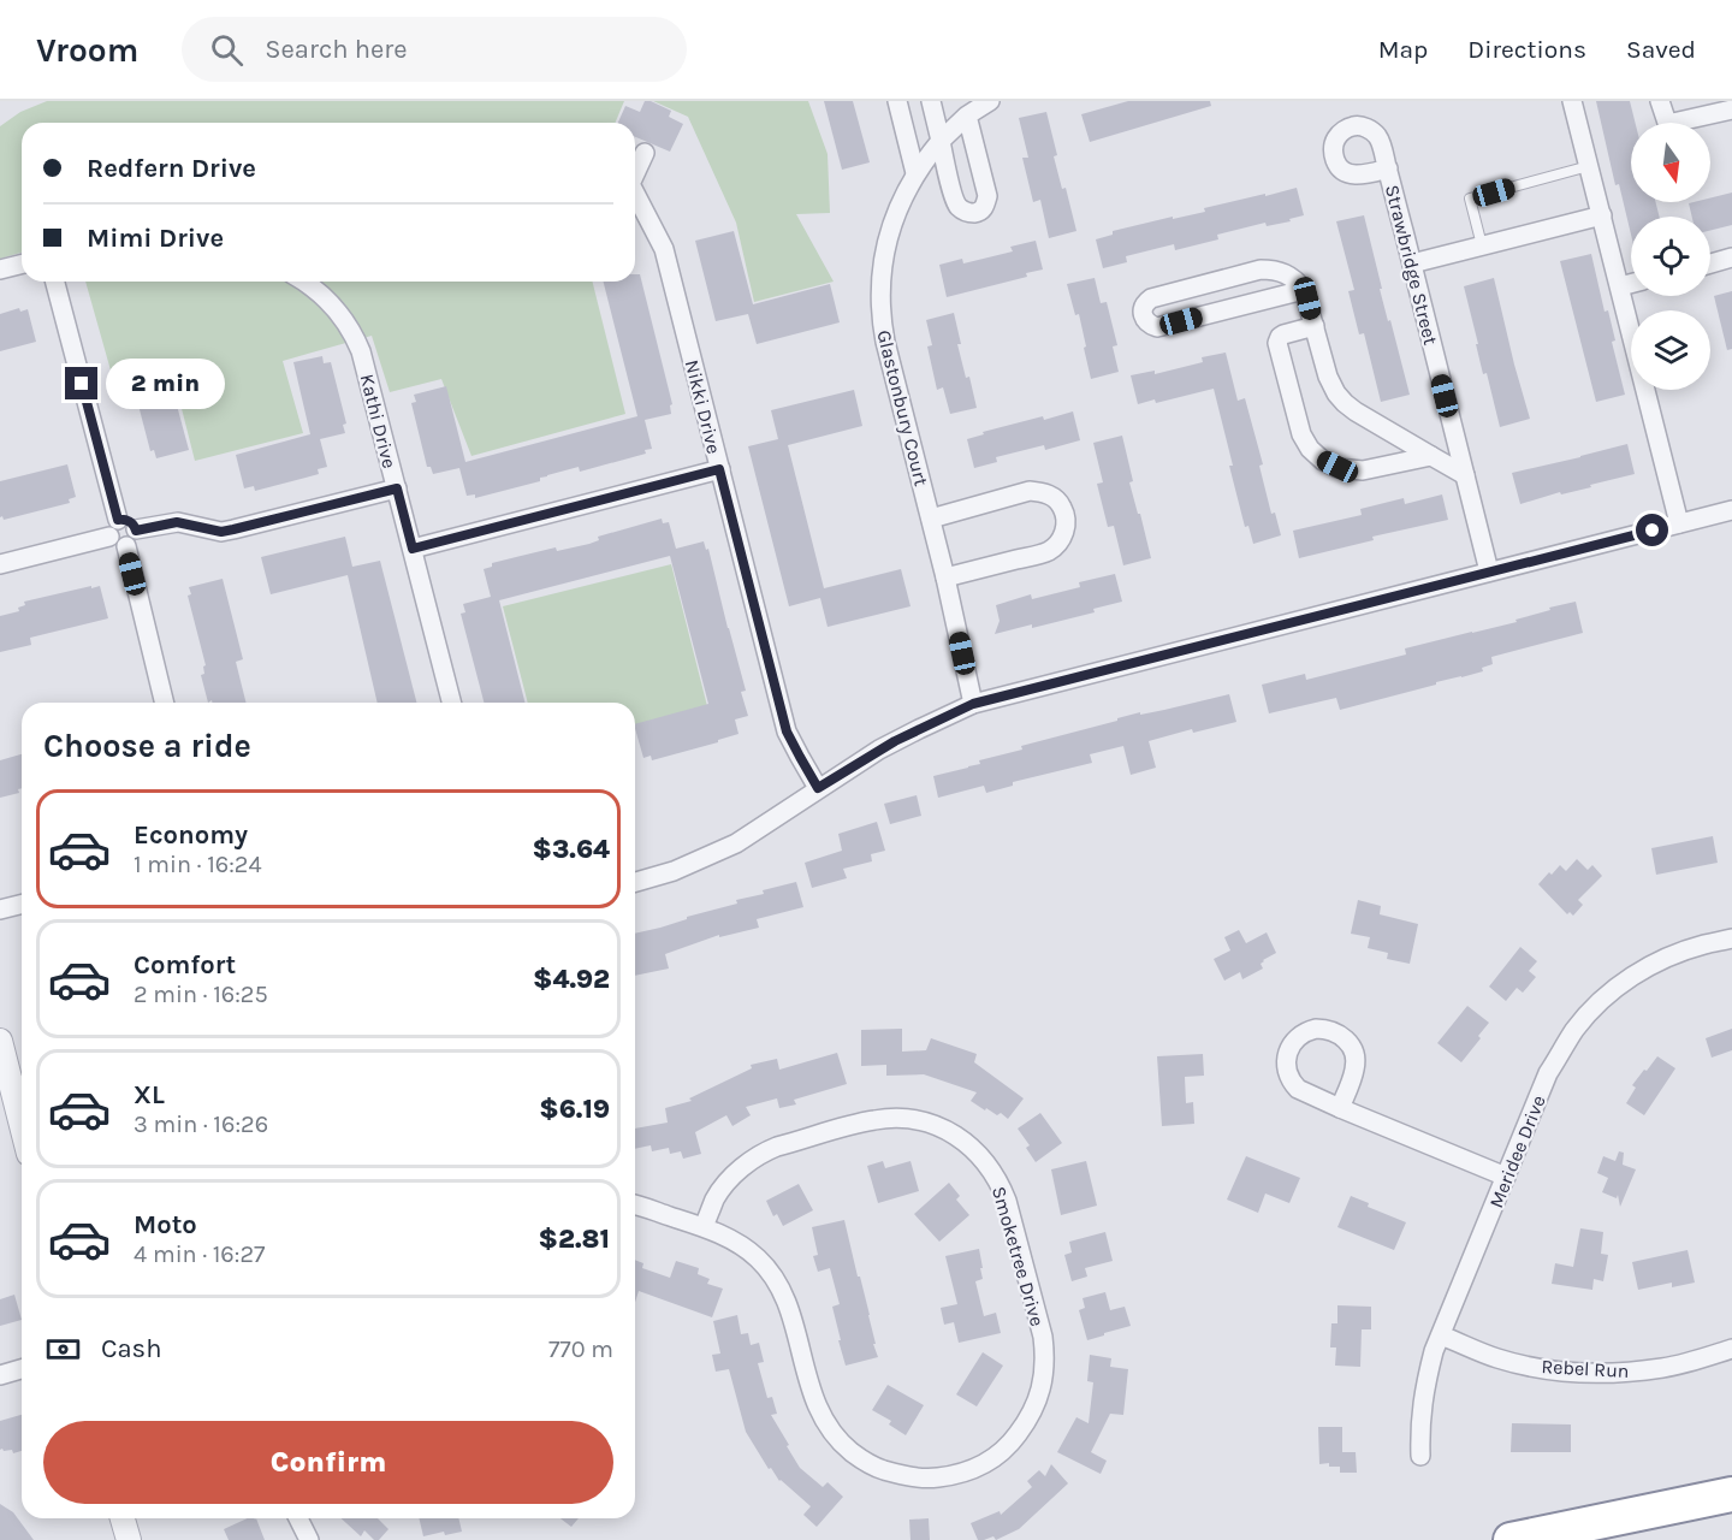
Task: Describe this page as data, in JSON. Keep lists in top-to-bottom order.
{
  "streets": {
    "street": [
      "Strawbridge Street",
      "Nikki Drive",
      "Glastonbury Court",
      "Kathi Drive",
      "Meridee Drive",
      "Smoketree Drive",
      "Rebel Run"
    ]
  },
  "crossings": [
    ["Meridee Drive", "Rebel Run"]
  ],
  "north": "bottom",
  "page": {
    "header": "Vroom",
    "search": "Search here",
    "nav": ["Map", "Directions", "Saved"],
    "banner": ["Redfern Drive", "Mimi Drive"],
    "bubble": "2 min",
    "heading": "Choose a ride",
    "list": [
      {
        "name": "Economy",
        "note": "1 min · 16:24",
        "value": "$3.64"
      },
      {
        "name": "Comfort",
        "note": "2 min · 16:25",
        "value": "$4.92"
      },
      {
        "name": "XL",
        "note": "3 min · 16:26",
        "value": "$6.19"
      },
      {
        "name": "Moto",
        "note": "4 min · 16:27",
        "value": "$2.81"
      }
    ],
    "pay": ["Cash", "770 m"],
    "buttons": "Confirm"
  }
}
